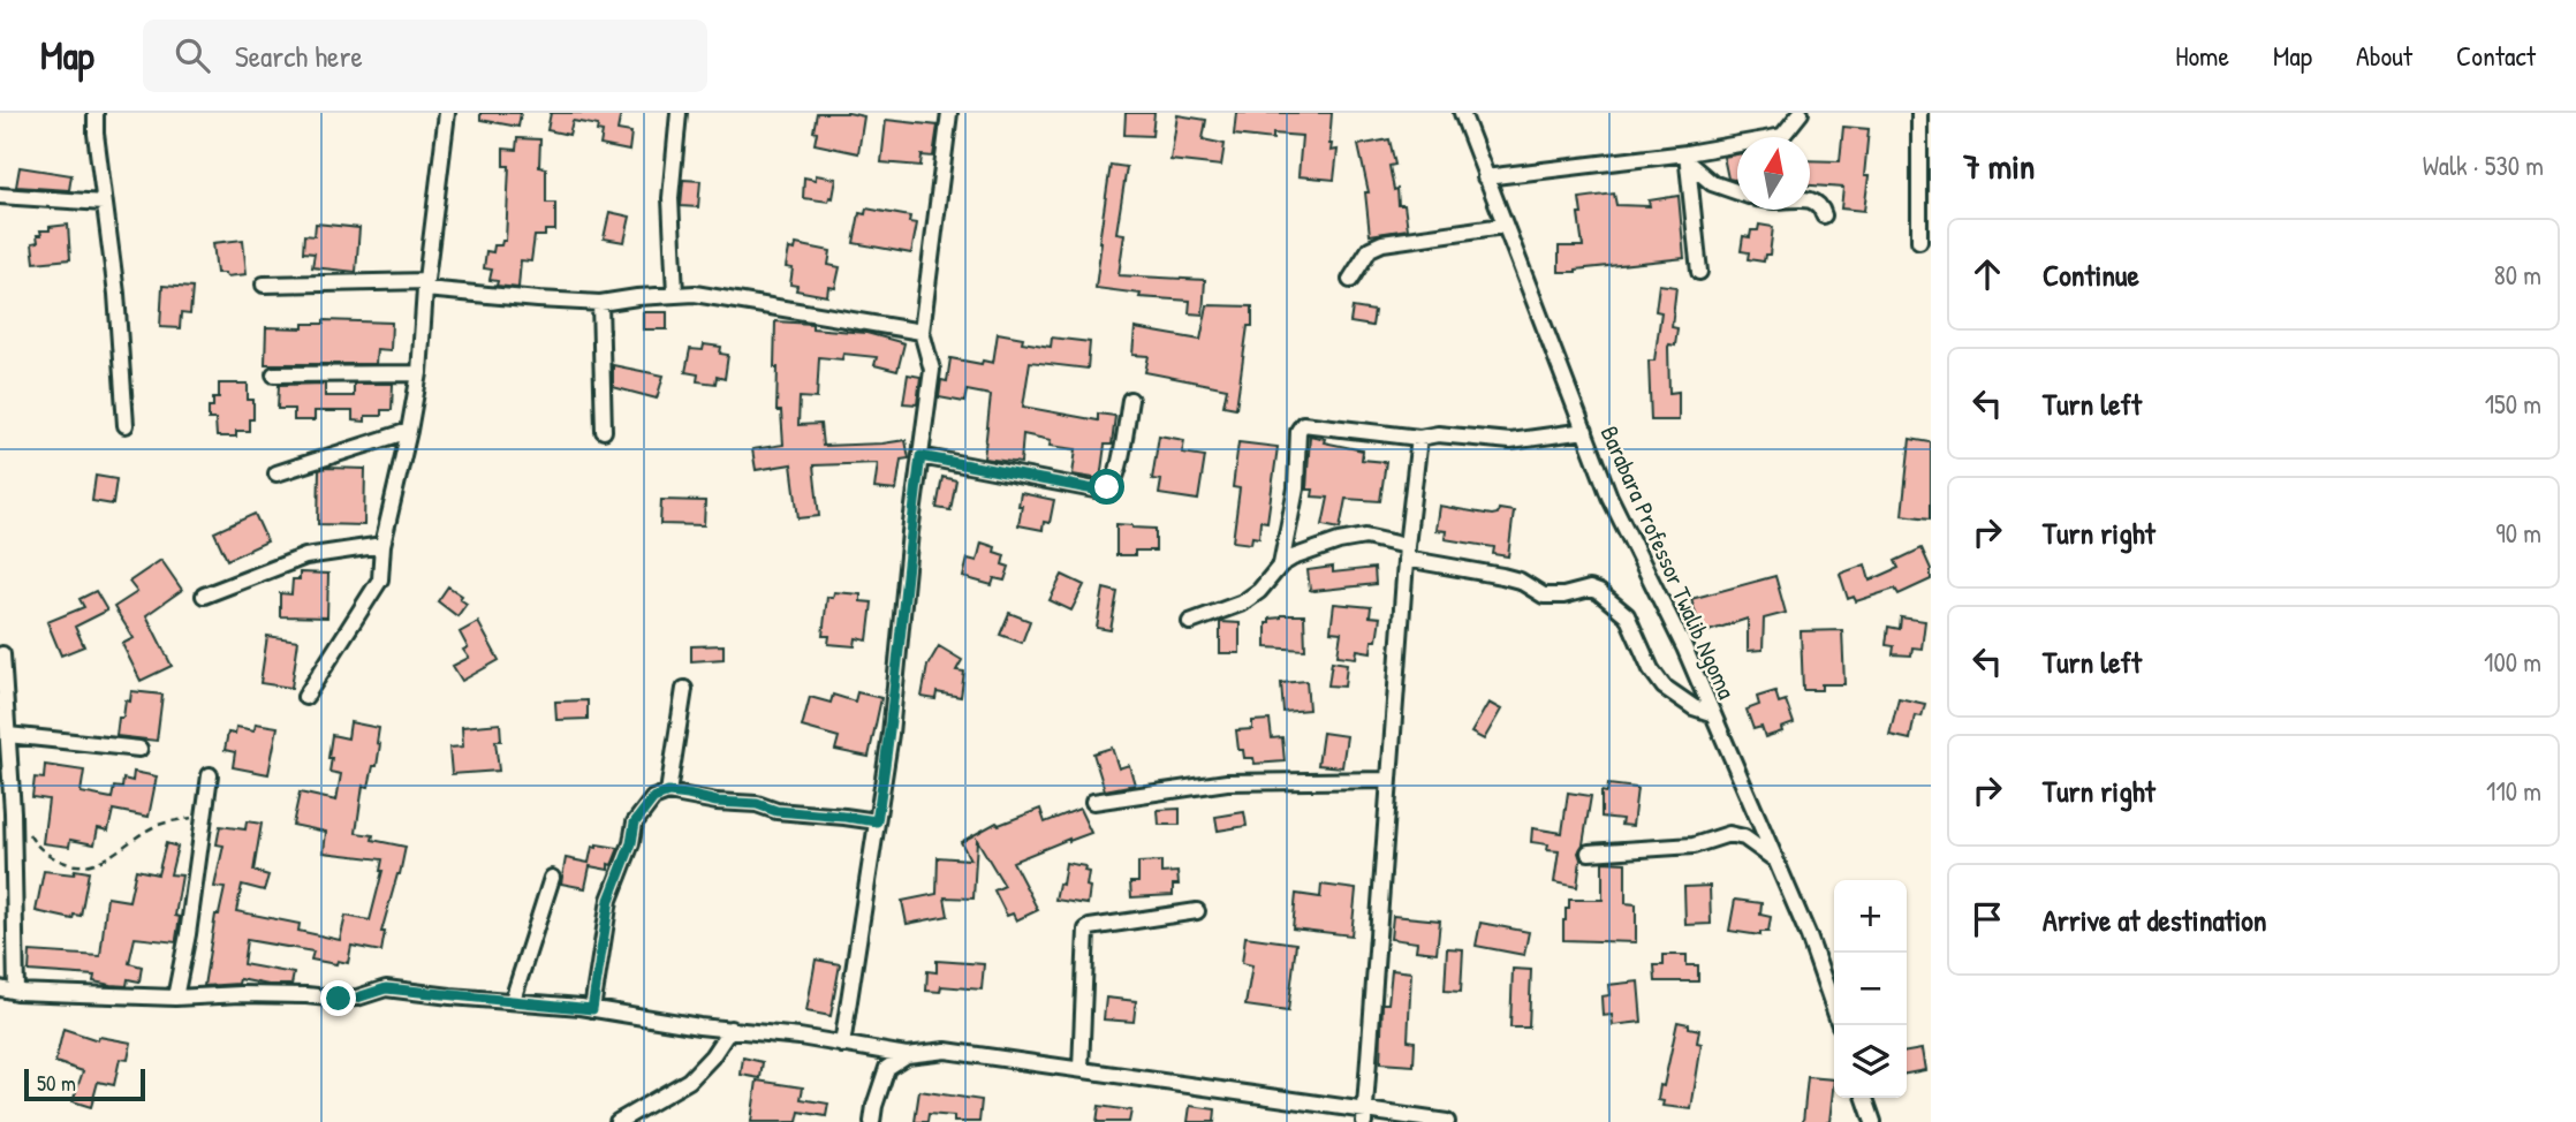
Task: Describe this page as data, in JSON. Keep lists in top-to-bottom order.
{
  "streets": {
    "street": ["Barabara Professor Twalib Ngoma"]
  },
  "scale_bar": "50 m",
  "north": "top",
  "page": {
    "header": "Map",
    "search": "Search here",
    "nav": [
      "Home",
      "Map",
      "About",
      "Contact"
    ],
    "heading": ["7 min", "Walk · 530 m"],
    "list": [
      ["Continue", "80 m"],
      ["Turn left", "150 m"],
      ["Turn right", "90 m"],
      ["Turn left", "100 m"],
      ["Turn right", "110 m"],
      "Arrive at destination"
    ],
    "map_buttons": ["+", "−"],
    "scale": "50 m"
  }
}
